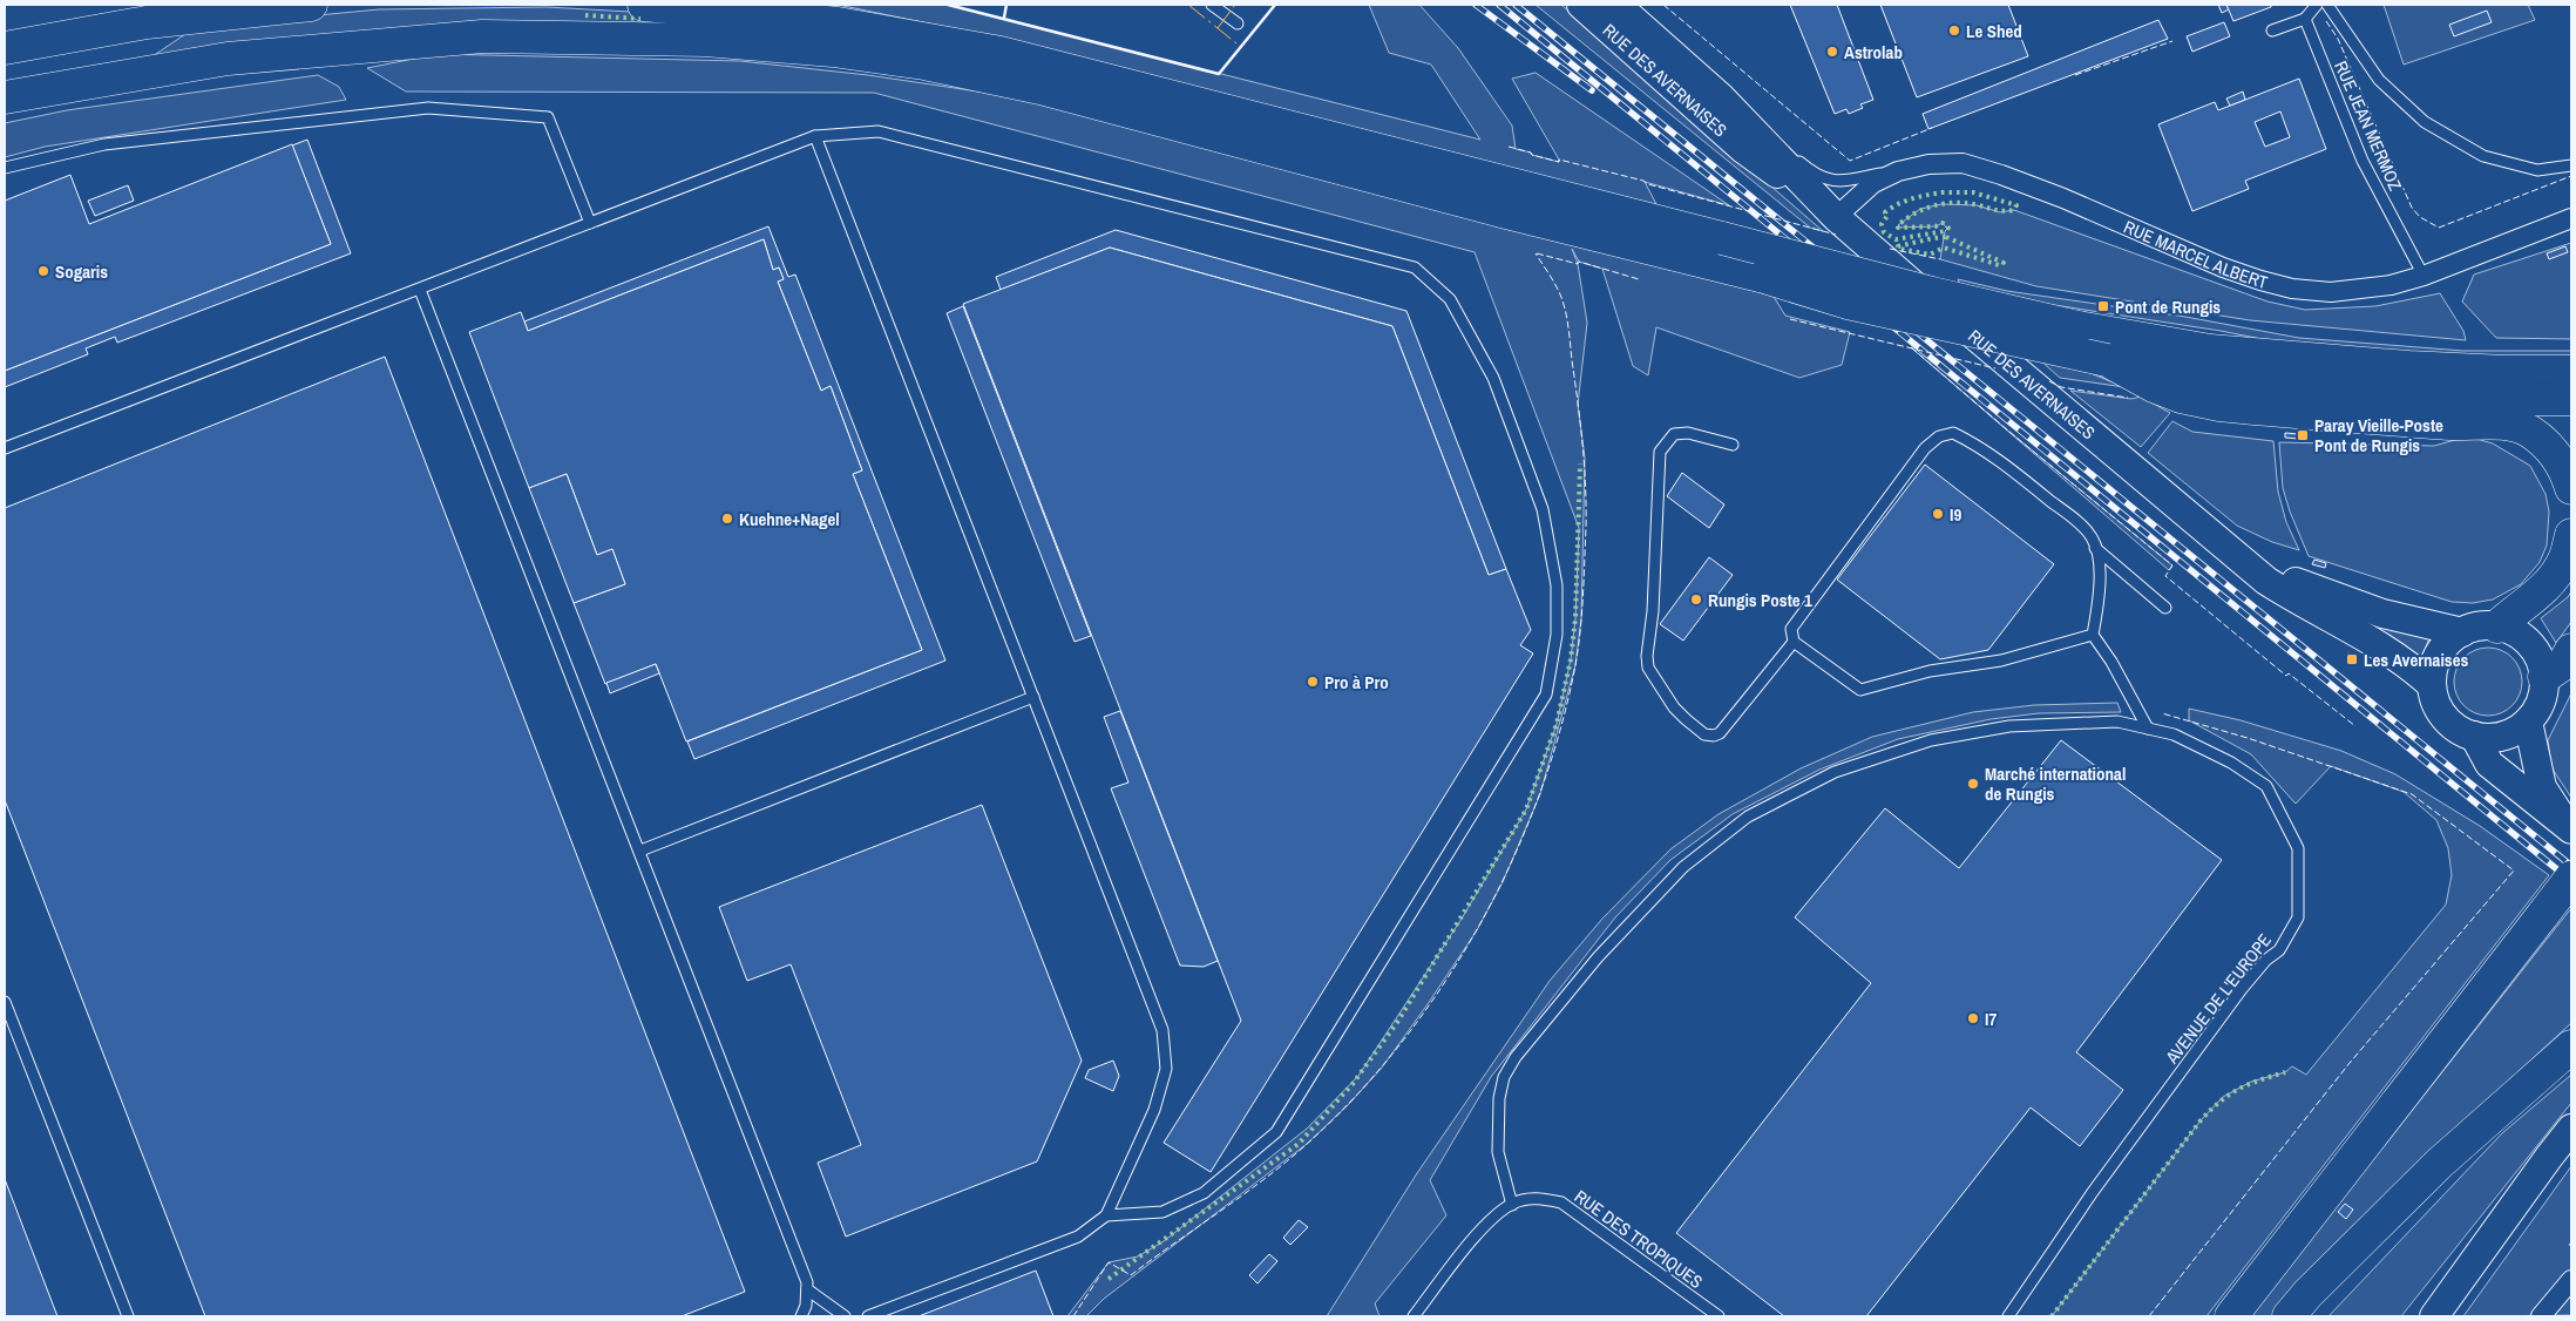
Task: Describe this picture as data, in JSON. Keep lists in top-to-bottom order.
{
  "streets": {
    "main road": ["RUE DES AVERNAISES"],
    "street": ["RUE MARCEL ALBERT"],
    "lane": ["RUE JEAN MERMOZ", "AVENUE DE L'EUROPE", "RUE DES TROPIQUES"]
  },
  "crossings": [
    ["RUE DES AVERNAISES", "RUE MARCEL ALBERT"],
    ["RUE JEAN MERMOZ", "RUE MARCEL ALBERT"],
    ["AVENUE DE L'EUROPE", "RUE DES TROPIQUES"]
  ],
  "places": {
    "other": [
      "Le Shed",
      "Astrolab",
      "Sogaris",
      "I9",
      "Kuehne+Nagel",
      "Rungis Poste 1",
      "Pro à Pro",
      "Marché international de Rungis",
      "I7"
    ],
    "transit": ["Pont de Rungis", "Paray Vieille-Poste Pont de Rungis", "Les Avernaises"]
  }
}
